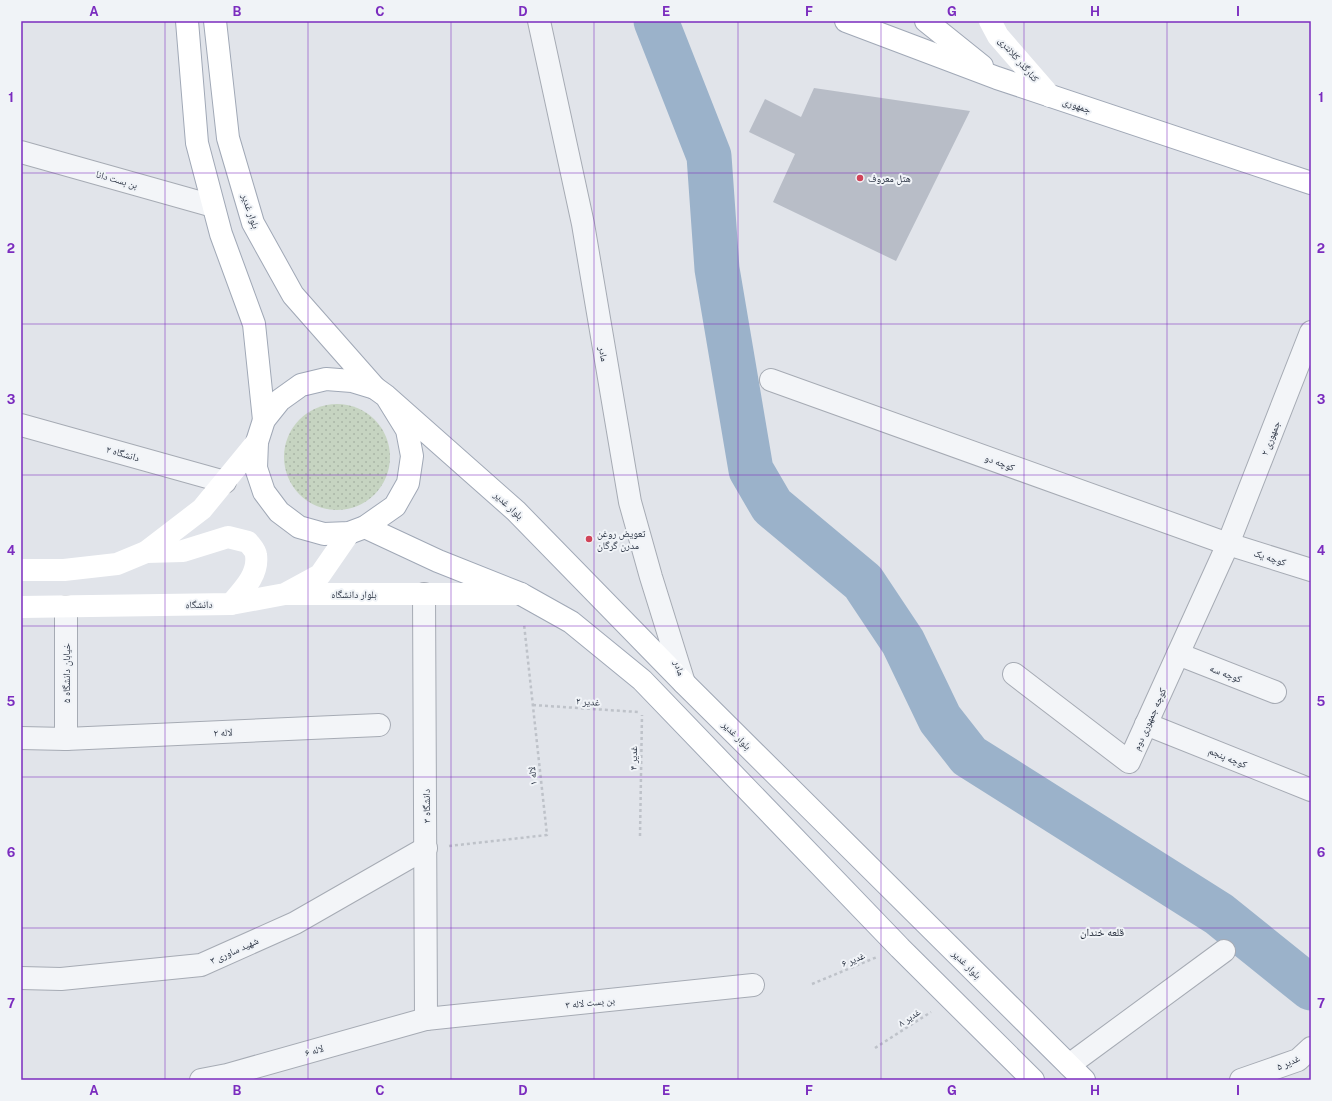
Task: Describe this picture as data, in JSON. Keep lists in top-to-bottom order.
{
  "streets": {
    "main road": [
      "کنارگذر کلانتری",
      "جمهوری",
      "بلوار غدیر",
      "بلوار دانشگاه",
      "دانشگاه"
    ],
    "street": [
      "بن بست دانا",
      "مادر",
      "۲ جمهوری",
      "دانشگاه ۲",
      "کوچه دو",
      "کوچه یک",
      "خیابان دانشگاه ۵",
      "کوچه سه",
      "کوچه جمهوری دوم",
      "۲ لاله",
      "کوچه پنجم",
      "۳ دانشگاه",
      "۳ شهید ساوری",
      "بن بست لاله ۳",
      "لاله ۶",
      "غدیر ۵"
    ],
    "path": [
      "۲ غدیر",
      "۴ غدیر",
      "۱ لاله",
      "۶ غدیر",
      "۸ غدیر"
    ]
  },
  "crossings": [
    ["کنارگذر کلانتری", "جمهوری"],
    ["بلوار غدیر", "مادر"],
    ["۲ جمهوری", "کوچه دو"],
    ["۲ جمهوری", "کوچه یک"],
    ["۲ جمهوری", "کوچه جمهوری دوم"],
    ["کوچه دو", "کوچه یک"],
    ["کوچه دو", "کوچه جمهوری دوم"],
    ["کوچه یک", "کوچه جمهوری دوم"],
    ["بلوار دانشگاه", "دانشگاه"],
    ["بلوار دانشگاه", "۳ دانشگاه"],
    ["دانشگاه", "خیابان دانشگاه ۵"],
    ["خیابان دانشگاه ۵", "۲ لاله"],
    ["کوچه سه", "کوچه جمهوری دوم"],
    ["۲ غدیر", "۴ غدیر"],
    ["۲ غدیر", "۱ لاله"],
    ["کوچه جمهوری دوم", "کوچه پنجم"],
    ["۱ لاله", "۳ دانشگاه"],
    ["۱ لاله", "۳ شهید ساوری"],
    ["۳ دانشگاه", "۳ شهید ساوری"],
    ["۳ دانشگاه", "بن بست لاله ۳"],
    ["۳ دانشگاه", "لاله ۶"],
    ["بن بست لاله ۳", "لاله ۶"]
  ],
  "districts": ["قلعه خندان"],
  "places": ["هتل معروف", "تعویض روغن مدرن گرگان"],
  "grid": {
    "columns": [
      "A",
      "B",
      "C",
      "D",
      "E",
      "F",
      "G",
      "H",
      "I"
    ],
    "rows": [
      "1",
      "2",
      "3",
      "4",
      "5",
      "6",
      "7"
    ]
  }
}
